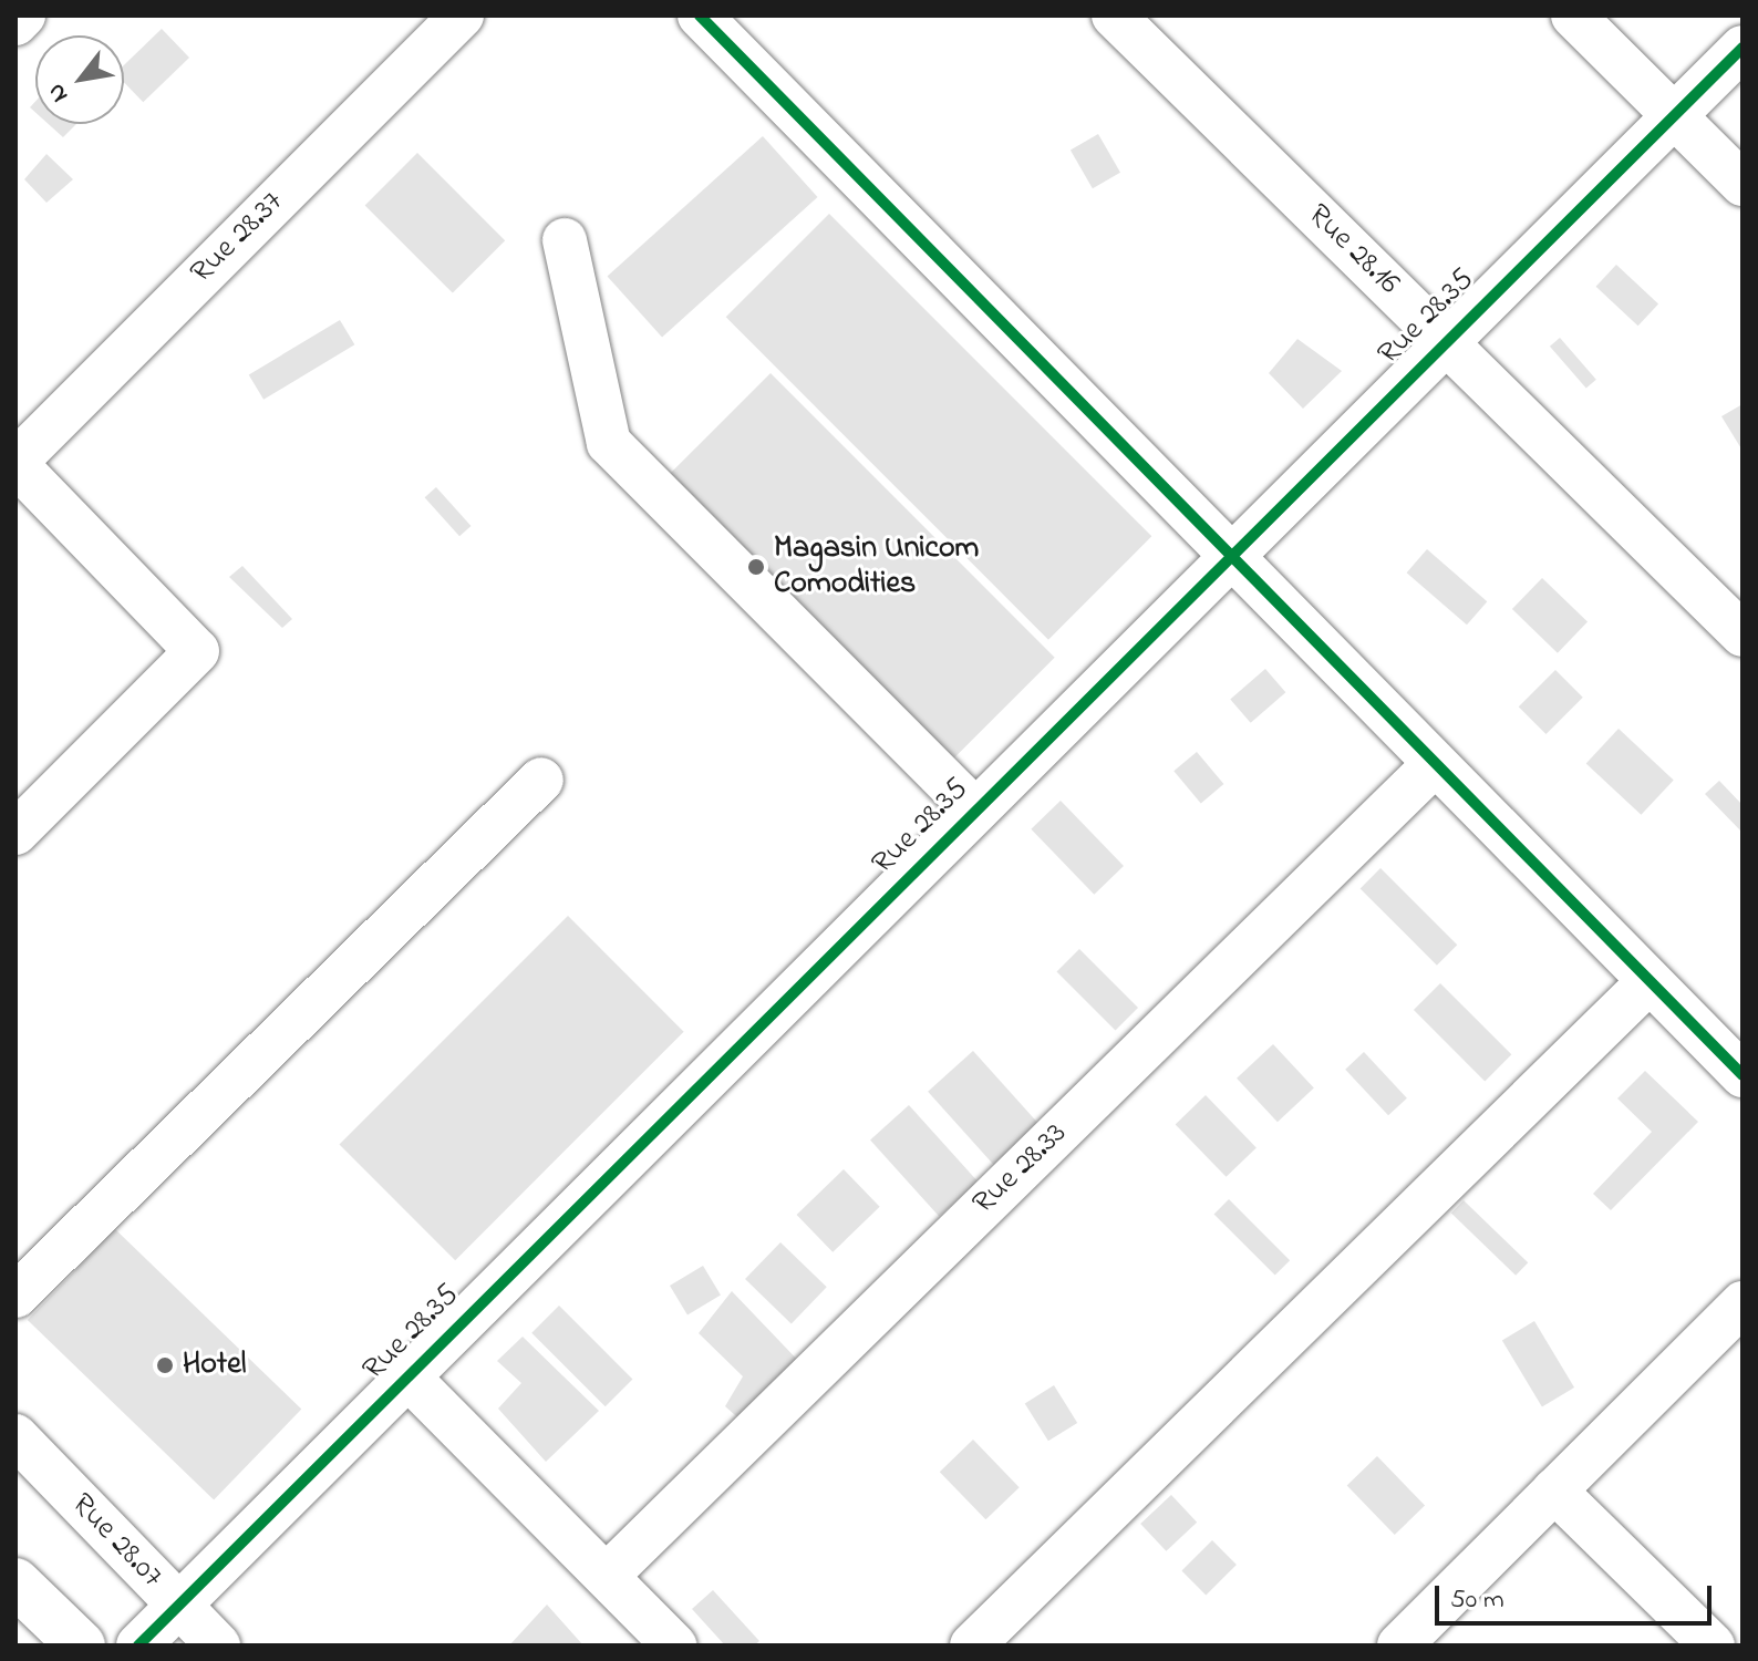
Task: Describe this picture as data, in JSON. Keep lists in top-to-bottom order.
{
  "streets": {
    "street": [
      "Rue 28.37",
      "Rue 28.16",
      "Rue 28.35",
      "Rue 28.33",
      "Rue 28.07"
    ]
  },
  "crossings": [
    ["Rue 28.16", "Rue 28.35"],
    ["Rue 28.35", "Rue 28.07"]
  ],
  "places": ["Magasin Unicom Comodities", "Hotel"],
  "scale_bar": "50 m",
  "north": "bottom left"
}
